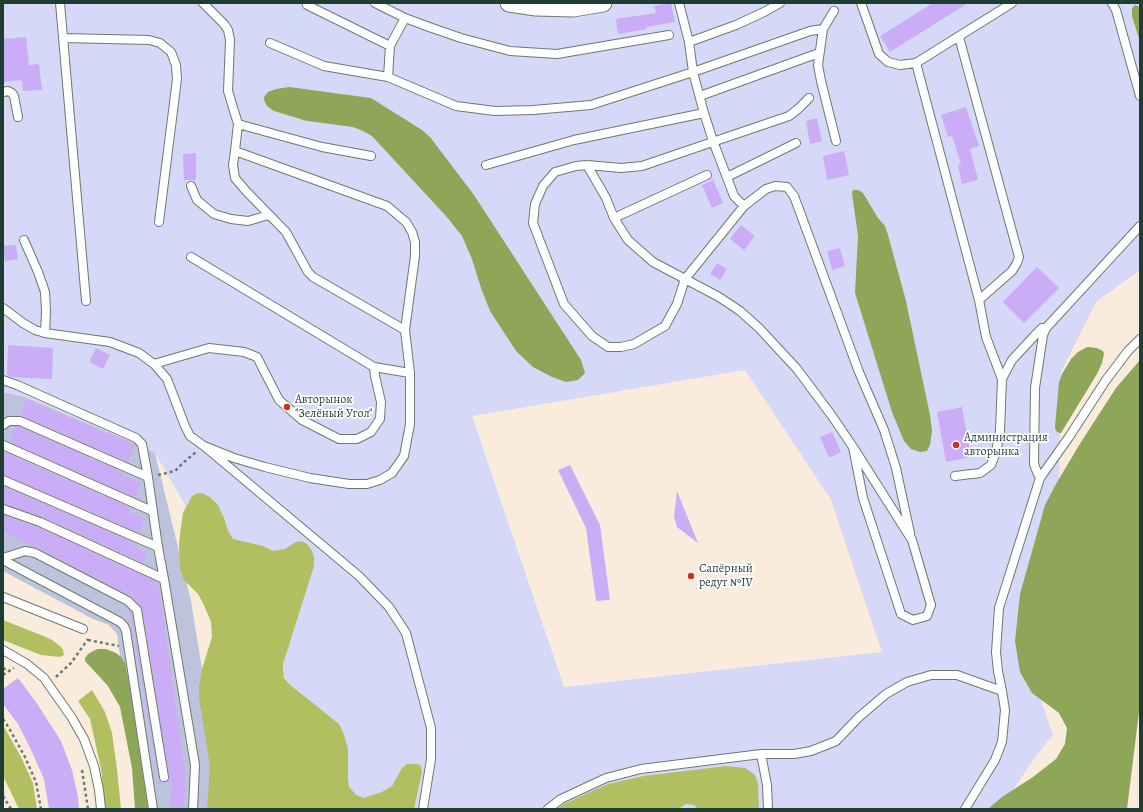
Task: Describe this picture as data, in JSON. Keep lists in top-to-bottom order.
{
  "places": ["Авторынок \"Зелёный Угол\"", "Администрация авторынка", "Сапёрный редут №IV"]
}
